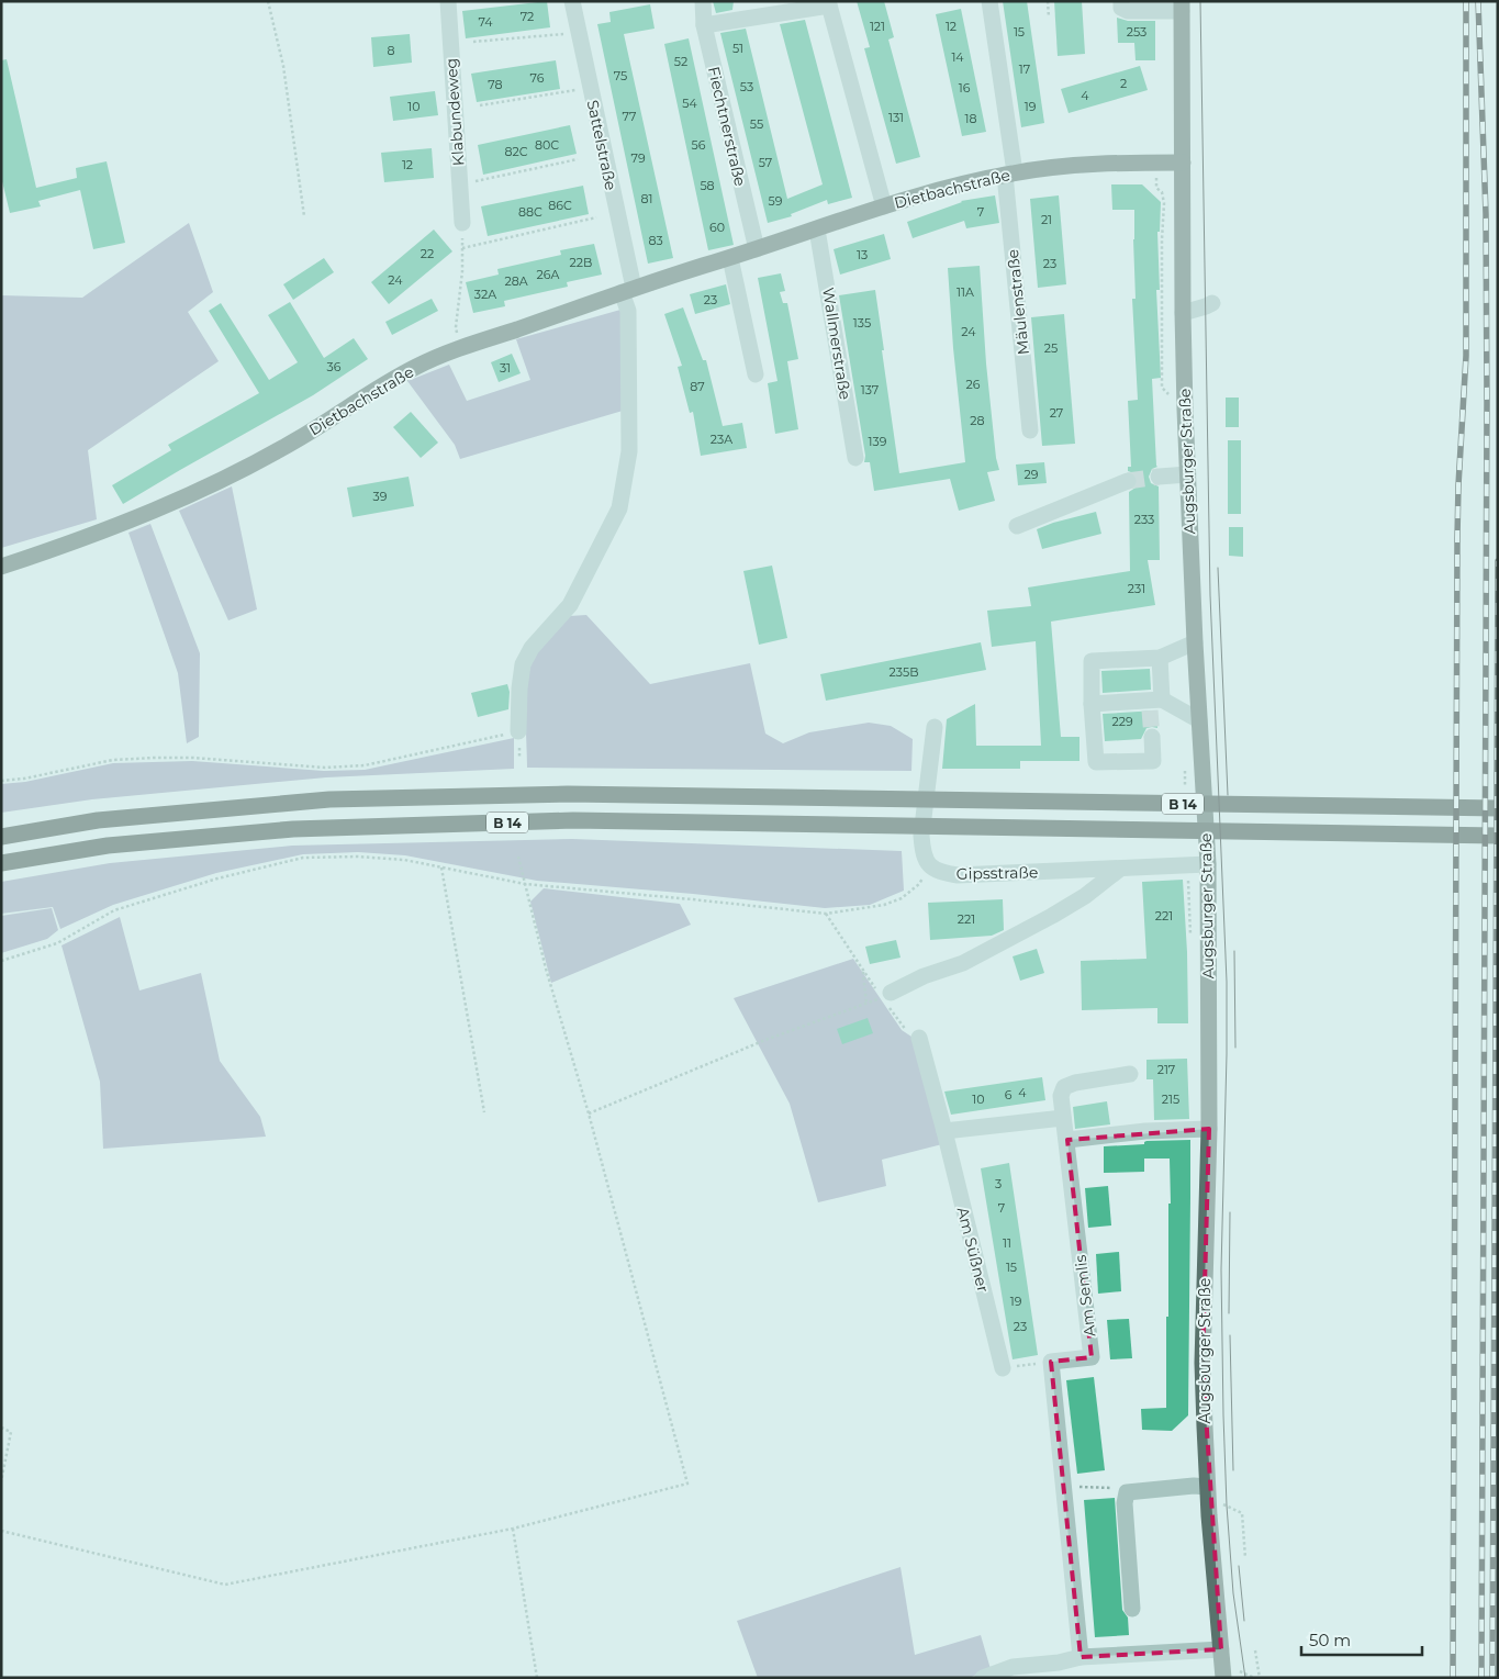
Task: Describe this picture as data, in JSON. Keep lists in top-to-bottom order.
{
  "streets": {
    "highway": ["B 14"],
    "main road": ["Dietbachstraße", "Augsburger Straße"],
    "street": [
      "Klabundeweg",
      "Fiechtnerstraße",
      "Sattelstraße",
      "Mäulenstraße",
      "Wallmerstraße",
      "Gipsstraße",
      "Am Süßner",
      "Am Semlis"
    ]
  },
  "crossings": [
    ["Fiechtnerstraße", "Dietbachstraße"],
    ["Sattelstraße", "Dietbachstraße"],
    ["Dietbachstraße", "Mäulenstraße"],
    ["Dietbachstraße", "Wallmerstraße"],
    ["Dietbachstraße", "Augsburger Straße"],
    ["Augsburger Straße", "Gipsstraße"]
  ],
  "house_numbers": [
    "72",
    "74",
    "121",
    "12",
    "15",
    "253",
    "51",
    "8",
    "14",
    "52",
    "17",
    "75",
    "76",
    "2",
    "78",
    "53",
    "16",
    "4",
    "54",
    "10",
    "19",
    "77",
    "131",
    "18",
    "55",
    "80C",
    "56",
    "82C",
    "79",
    "57",
    "12",
    "58",
    "81",
    "59",
    "86C",
    "88C",
    "7",
    "21",
    "60",
    "83",
    "22",
    "13",
    "22B",
    "23",
    "26A",
    "24",
    "28A",
    "11A",
    "32A",
    "23",
    "135",
    "24",
    "25",
    "36",
    "31",
    "26",
    "87",
    "137",
    "27",
    "28",
    "23A",
    "139",
    "29",
    "39",
    "233",
    "231",
    "235B",
    "229",
    "221",
    "221",
    "217",
    "4",
    "6",
    "10",
    "215",
    "3",
    "7",
    "11",
    "15",
    "19",
    "23"
  ],
  "scale_bar": "50 m"
}
